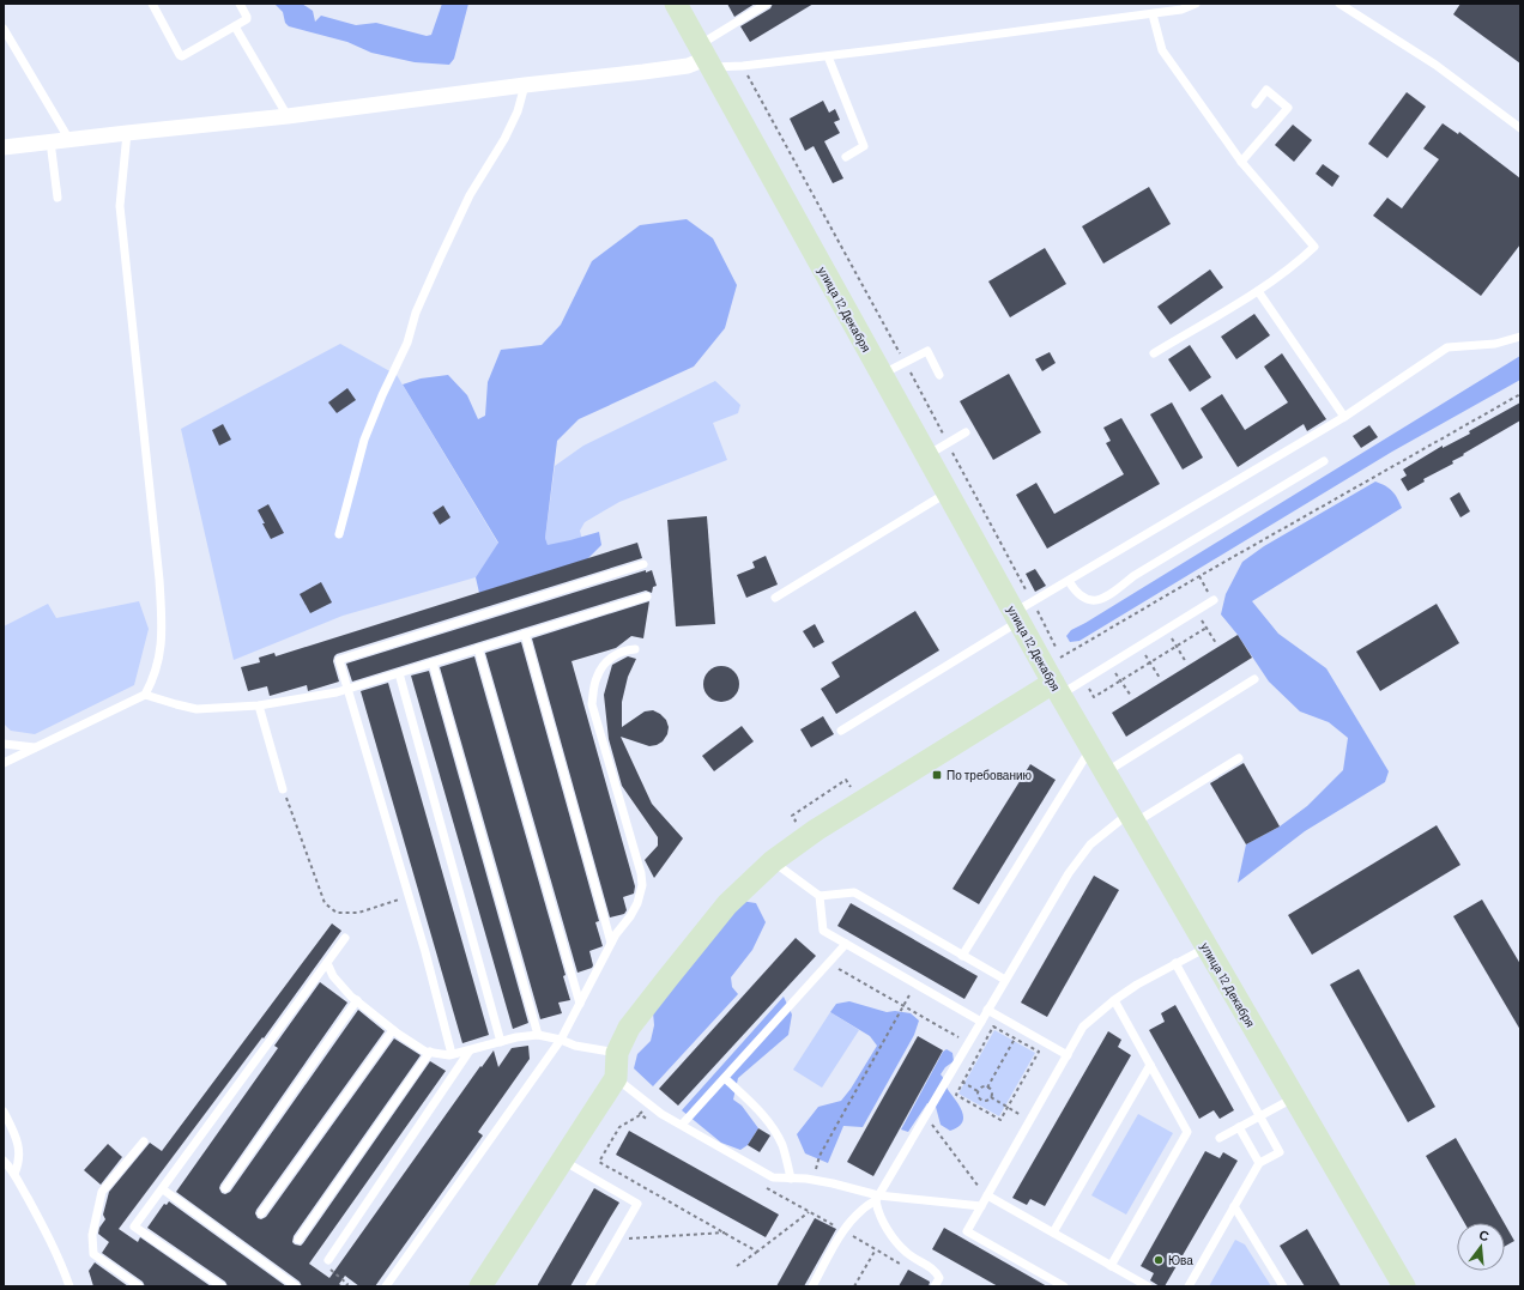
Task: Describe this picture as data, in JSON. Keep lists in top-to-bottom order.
{
  "streets": {
    "main road": ["улица 12 Декабря"]
  },
  "places": {
    "transit": ["По требованию"],
    "other": ["Юва"]
  },
  "north": "top"
}
